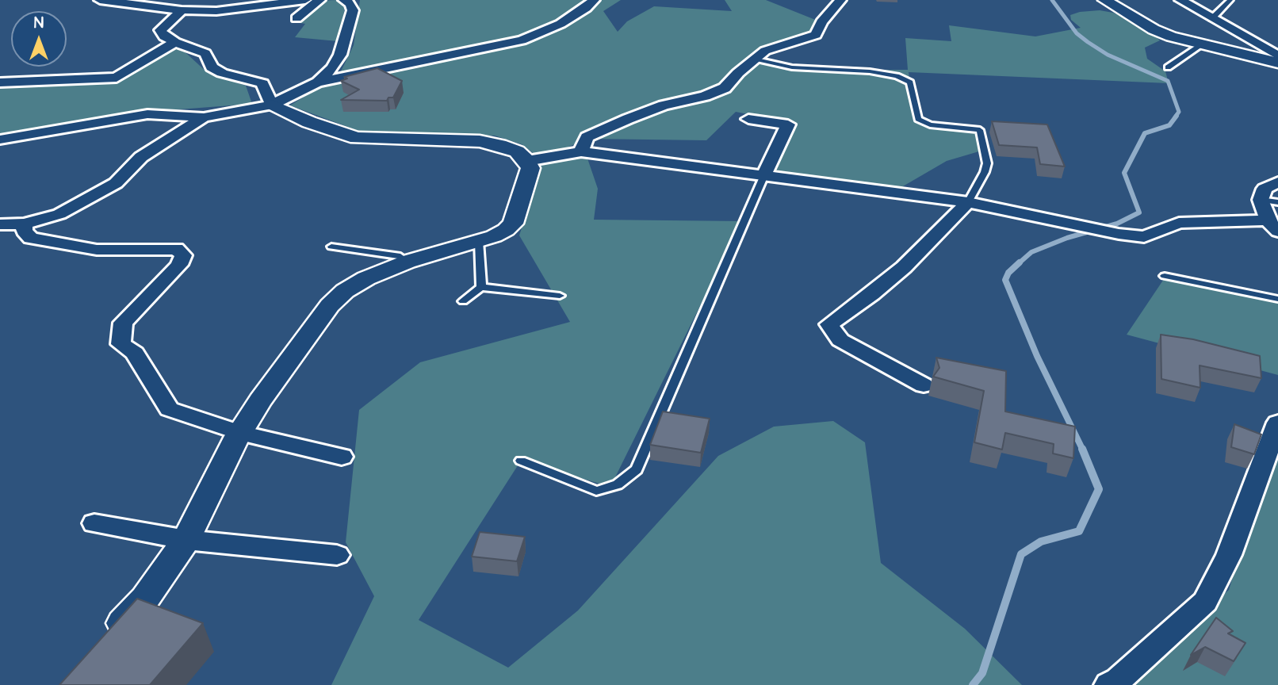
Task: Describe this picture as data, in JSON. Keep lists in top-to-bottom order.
{
  "north": "top"
}
